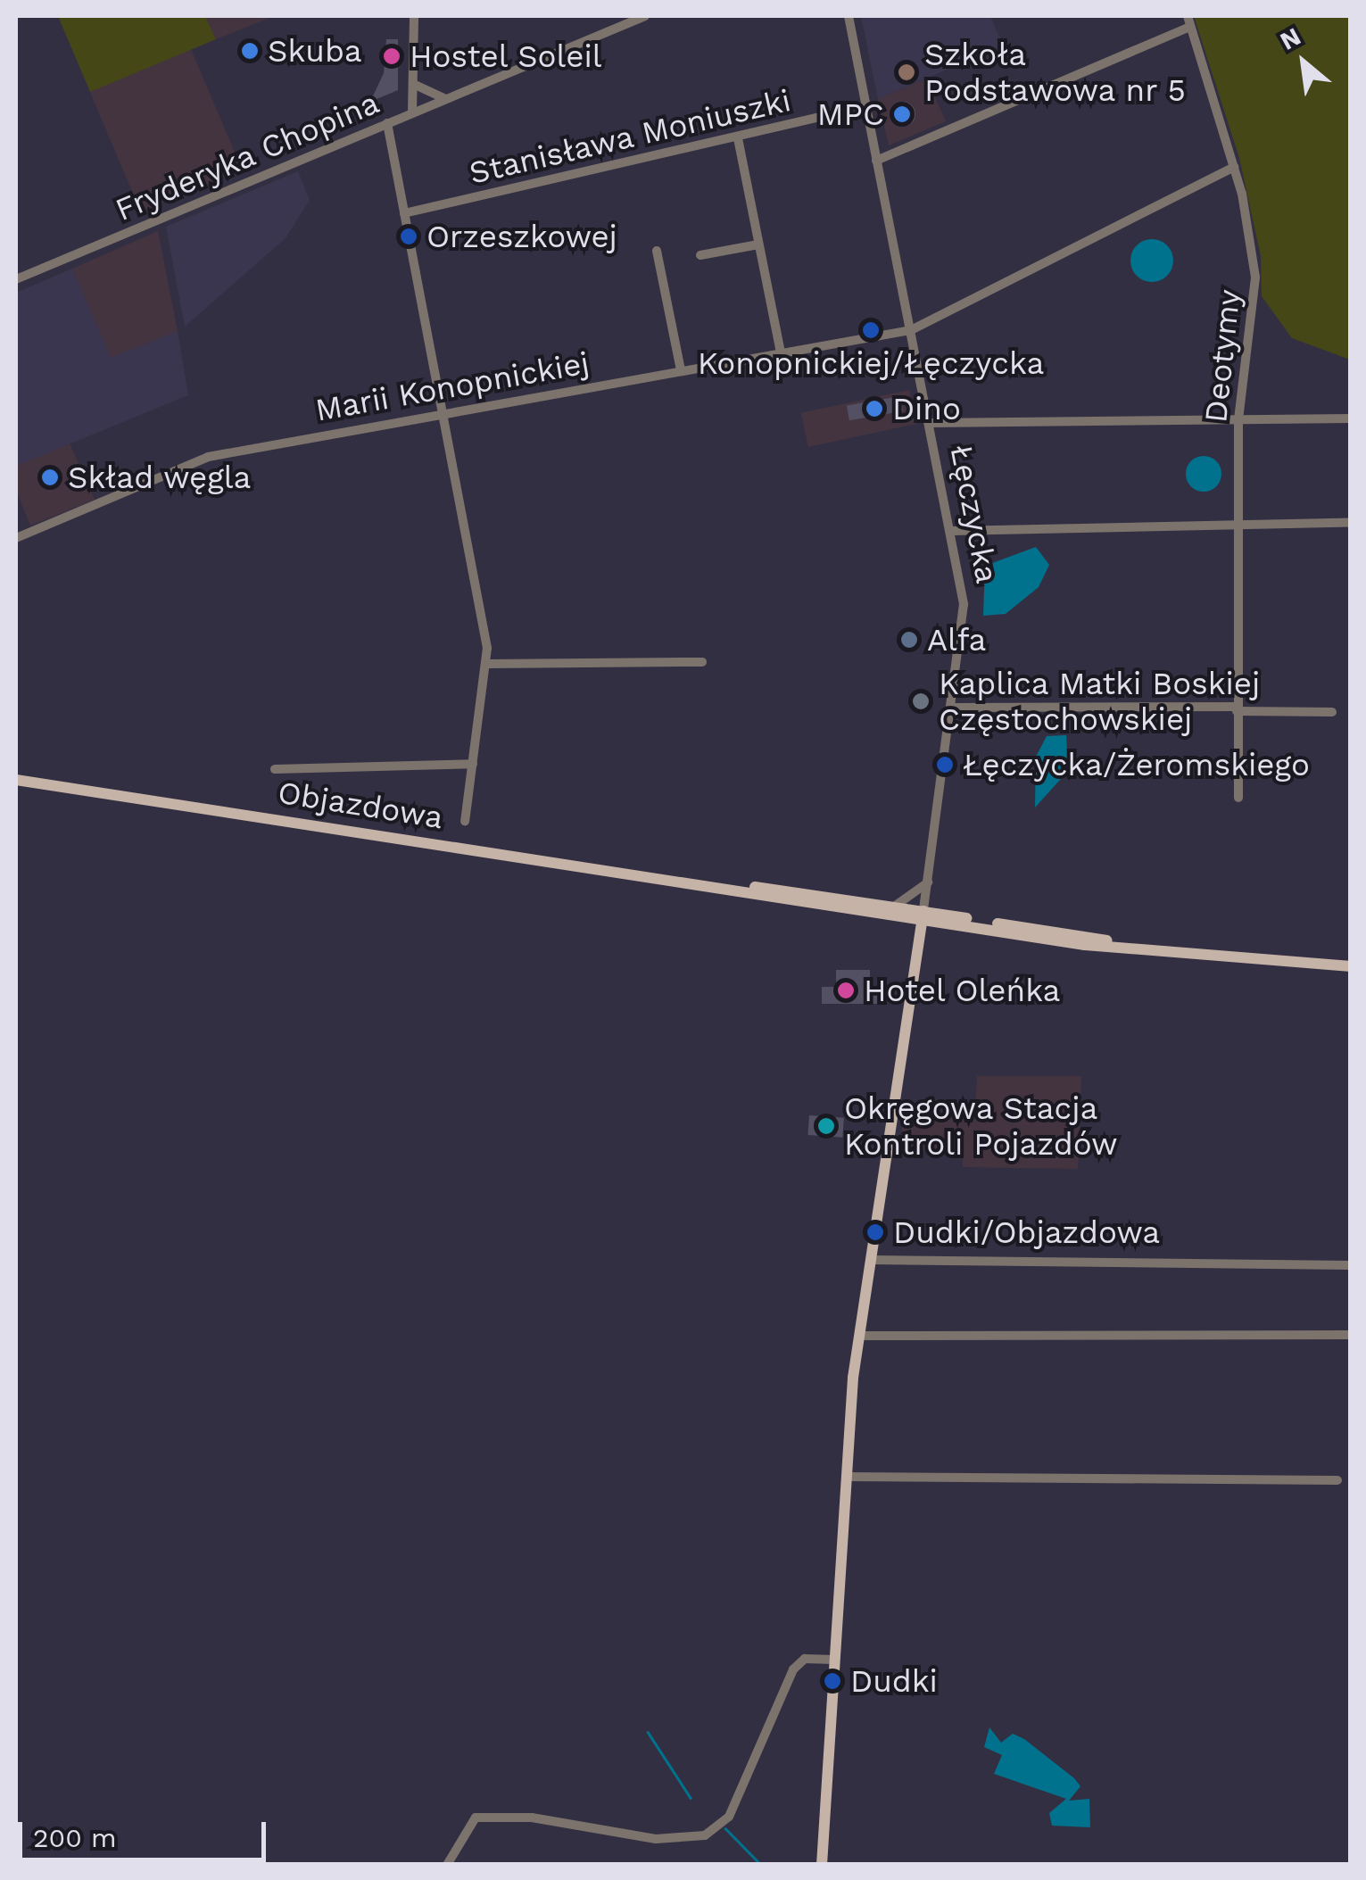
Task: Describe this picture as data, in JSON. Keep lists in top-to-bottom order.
{
  "streets": {
    "main road": ["Objazdowa"],
    "street": [
      "Stanisława Moniuszki",
      "Fryderyka Chopina",
      "Deotymy",
      "Marii Konopnickiej",
      "Łęczycka"
    ]
  },
  "crossings": [
    ["Stanisława Moniuszki", "Łęczycka"],
    ["Deotymy", "Marii Konopnickiej"],
    ["Marii Konopnickiej", "Łęczycka"],
    ["Łęczycka", "Objazdowa"]
  ],
  "places": [
    "Skuba",
    "Hostel Soleil",
    "Szkoła Podstawowa nr 5",
    "MPC",
    "Orzeszkowej",
    "Konopnickiej/Łęczycka",
    "Dino",
    "Skład węgla",
    "Alfa",
    "Kaplica Matki Boskiej Częstochowskiej",
    "Łęczycka/Żeromskiego",
    "Hotel Oleńka",
    "Okręgowa Stacja Kontroli Pojazdów",
    "Dudki/Objazdowa",
    "Dudki"
  ],
  "scale_bar": "200 m",
  "north": "top left"
}
